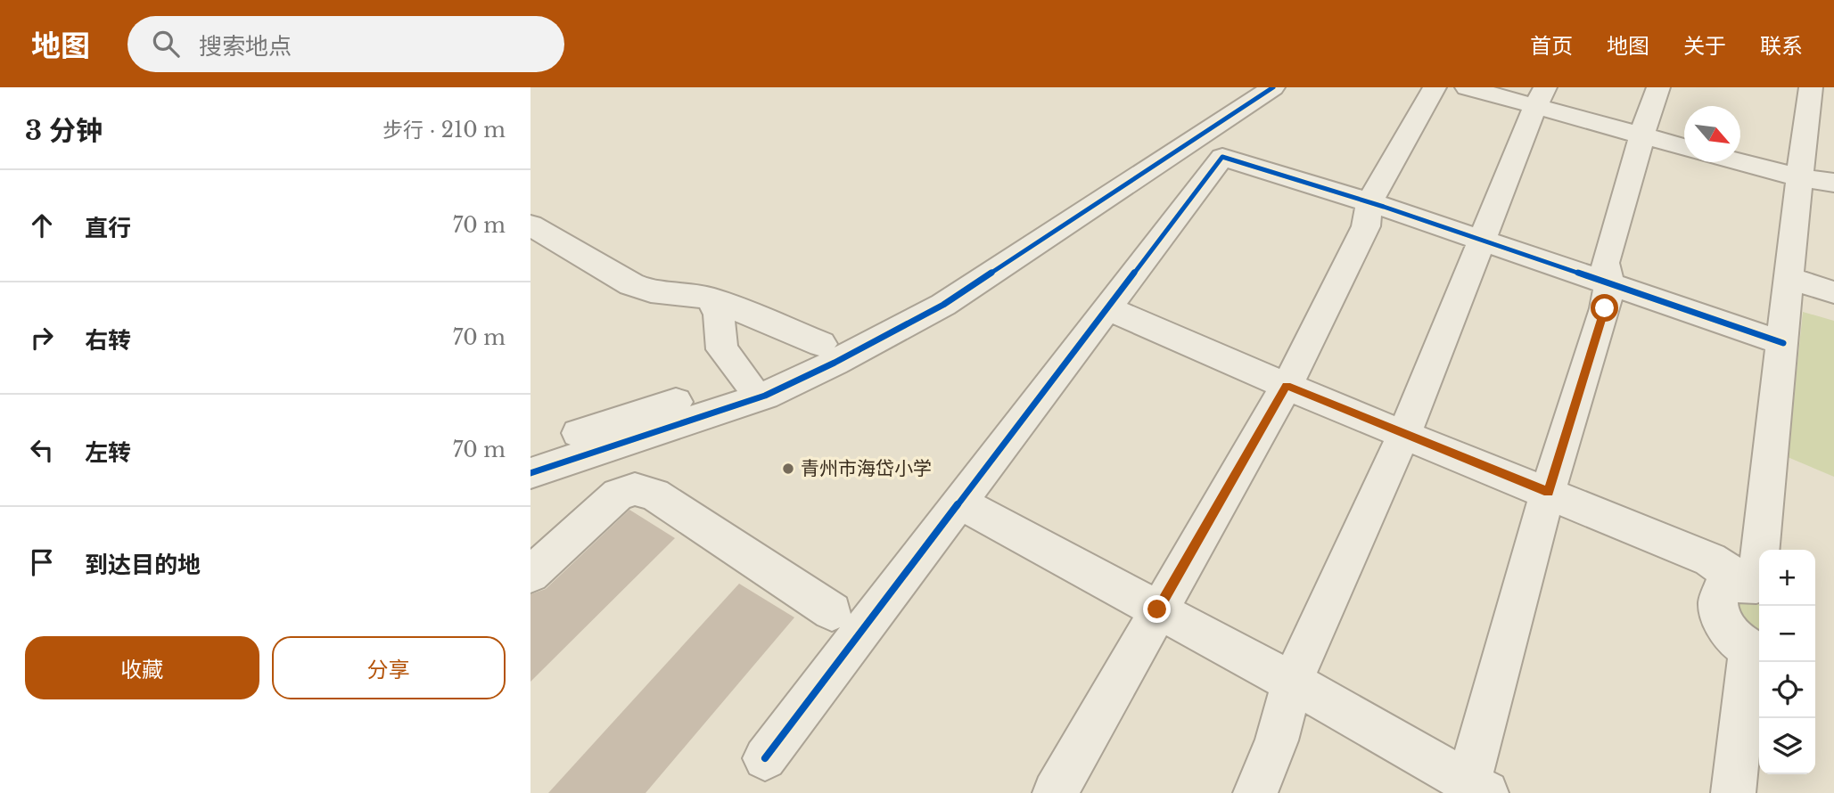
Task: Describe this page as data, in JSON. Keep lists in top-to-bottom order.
{
  "places": ["青州市海岱小学"],
  "north": "bottom right",
  "page": {
    "header": "地图",
    "search": "搜索地点",
    "nav": [
      "首页",
      "地图",
      "关于",
      "联系"
    ],
    "heading": ["3 分钟", "步行 · 210 m"],
    "list": [
      ["直行", "70 m"],
      ["右转", "70 m"],
      ["左转", "70 m"],
      "到达目的地"
    ],
    "map_buttons": ["+", "−"],
    "buttons": ["收藏", "分享"]
  }
}
